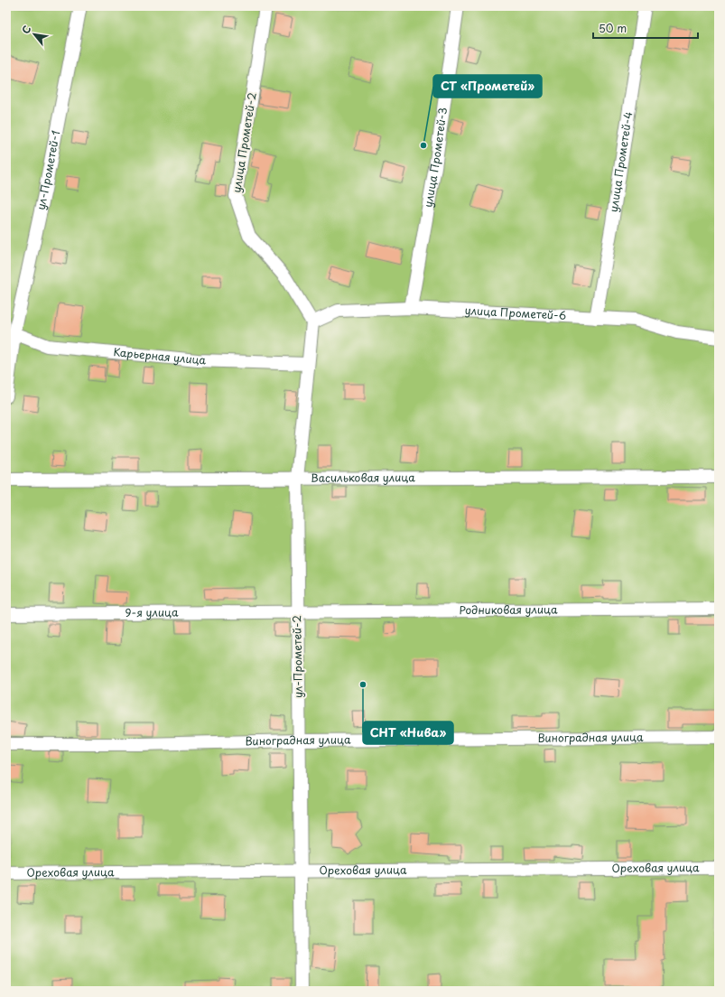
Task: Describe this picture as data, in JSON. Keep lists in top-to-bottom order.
{
  "streets": {
    "street": [
      "улица Прометей-2",
      "улица Прометей-3",
      "улица Прометей-4",
      "ул-Прометей-1",
      "улица Прометей-6",
      "Карьерная улица",
      "Васильковая улица",
      "Родниковая улица",
      "9-я улица",
      "ул-Прометей-2",
      "Виноградная улица",
      "Ореховая улица"
    ]
  },
  "crossings": [
    ["улица Прометей-2", "улица Прометей-6"],
    ["улица Прометей-2", "ул-Прометей-2"],
    ["улица Прометей-3", "улица Прометей-6"],
    ["улица Прометей-4", "улица Прометей-6"],
    ["ул-Прометей-1", "Карьерная улица"],
    ["улица Прометей-6", "ул-Прометей-2"],
    ["Карьерная улица", "ул-Прометей-2"],
    ["Васильковая улица", "ул-Прометей-2"],
    ["Родниковая улица", "9-я улица"],
    ["Родниковая улица", "ул-Прометей-2"],
    ["9-я улица", "ул-Прометей-2"],
    ["ул-Прометей-2", "Виноградная улица"],
    ["ул-Прометей-2", "Ореховая улица"]
  ],
  "places": ["СТ «Прометей»", "СНТ «Нива»"],
  "scale_bar": "50 m",
  "north": "top left"
}
